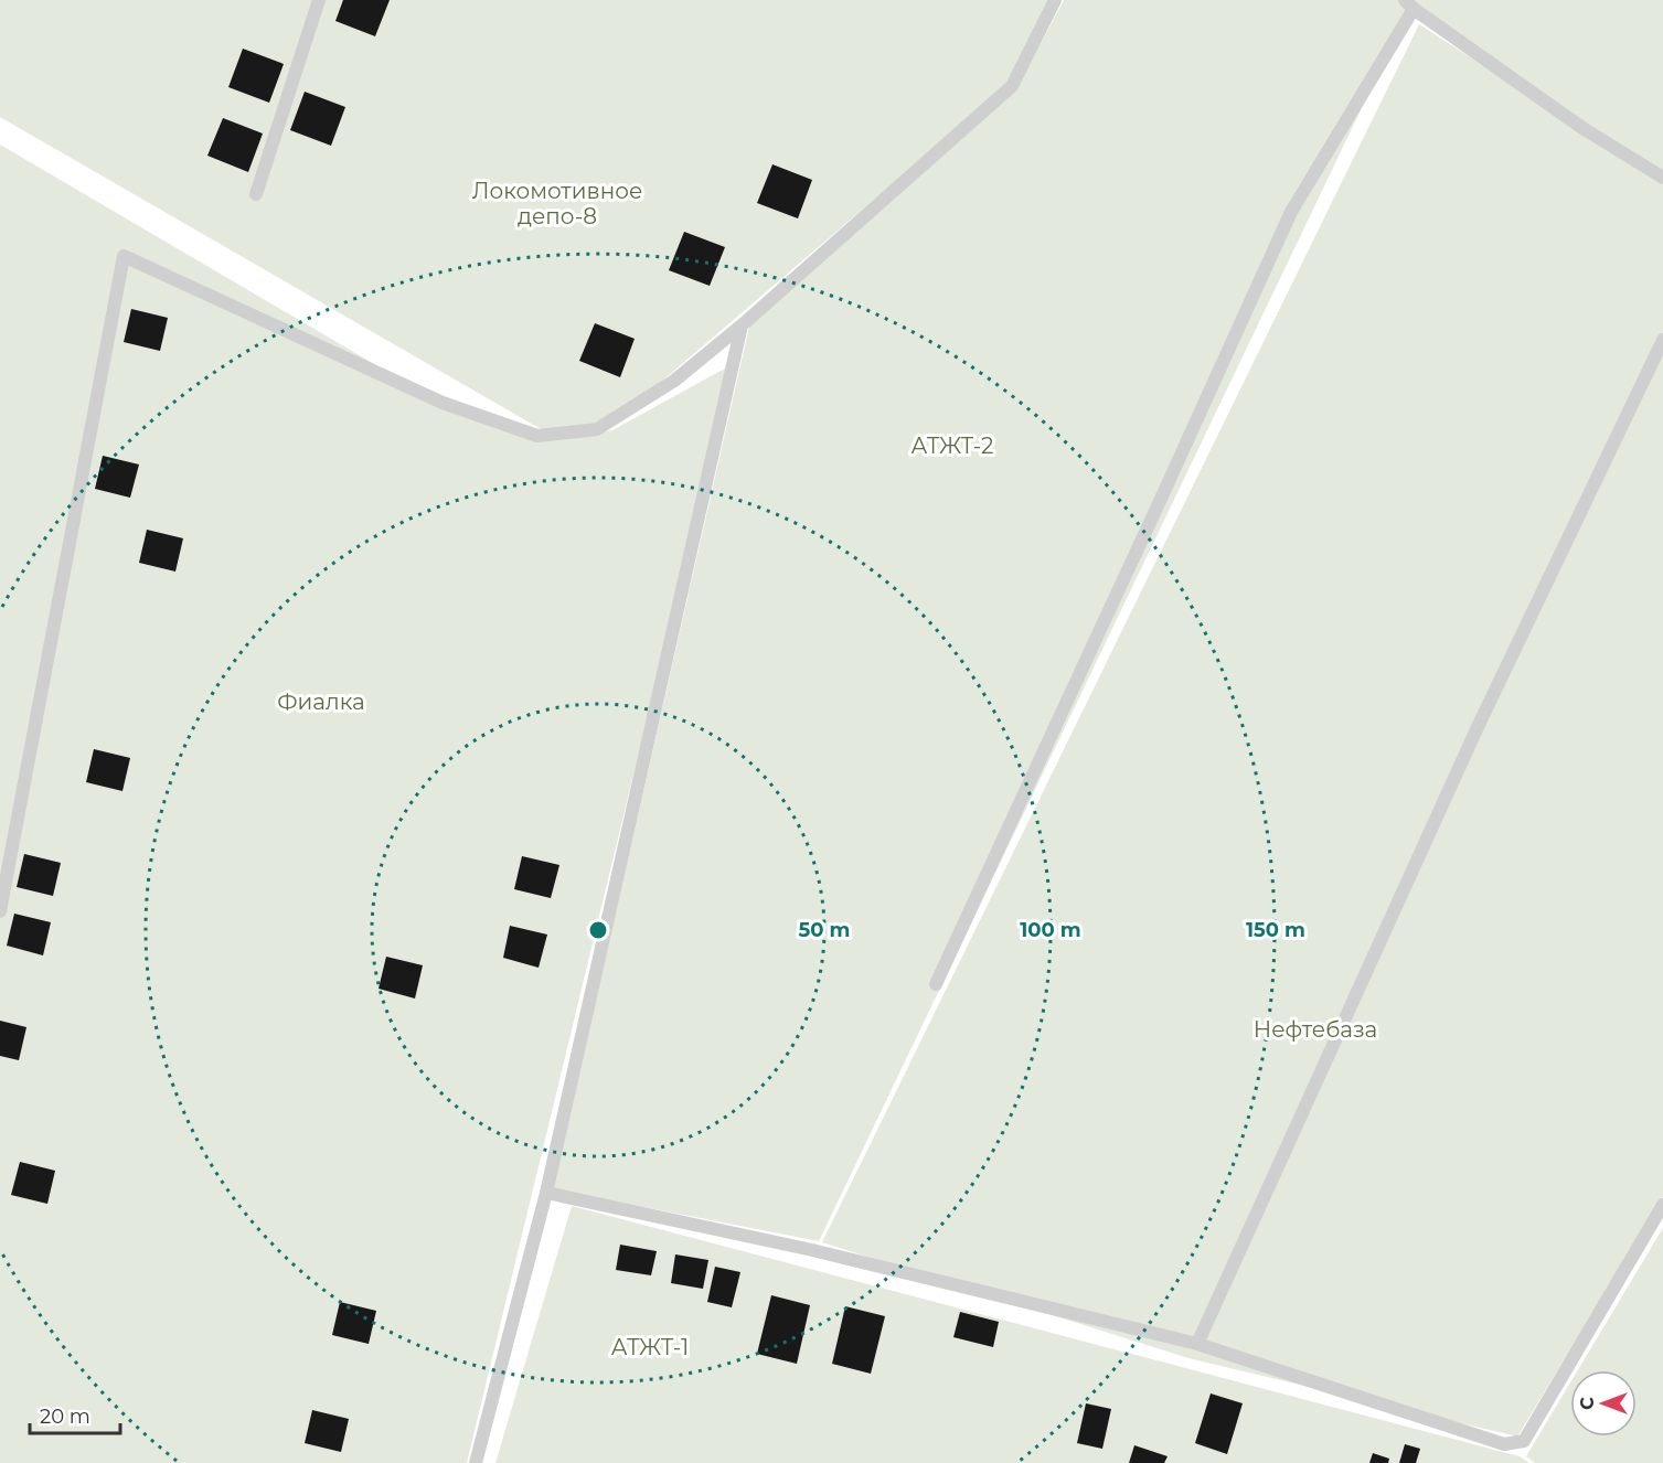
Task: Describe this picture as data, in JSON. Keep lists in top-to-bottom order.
{
  "parks": [
    "Локомотивное депо-8",
    "АТЖТ-2",
    "Фиалка",
    "Нефтебаза",
    "АТЖТ-1"
  ],
  "scale_bar": "20 m",
  "north": "left",
  "rings": ["50 m", "100 m", "150 m"]
}
